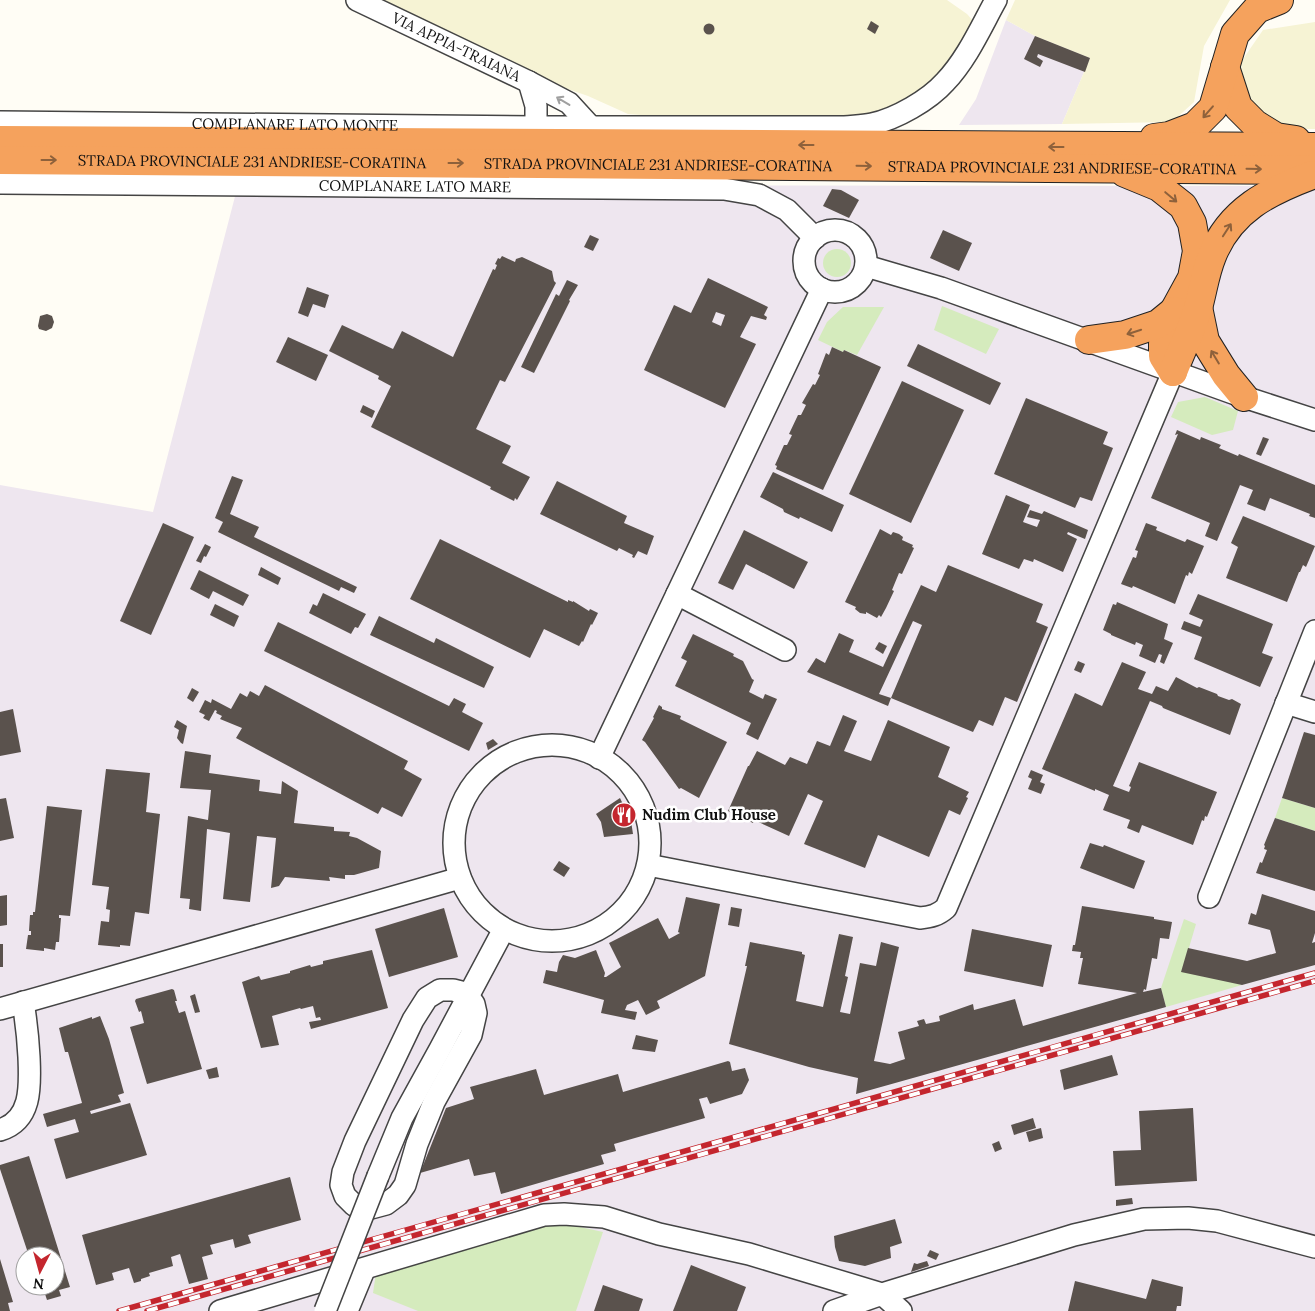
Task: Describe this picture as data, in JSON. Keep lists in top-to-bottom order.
{
  "streets": {
    "highway": ["STRADA PROVINCIALE 231 ANDRIESE-CORATINA"],
    "street": ["VIA APPIA-TRAIANA", "COMPLANARE LATO MONTE", "COMPLANARE LATO MARE"]
  },
  "crossings": [
    ["VIA APPIA-TRAIANA", "COMPLANARE LATO MONTE"]
  ],
  "places": {
    "restaurant": ["Nudim Club House"]
  },
  "north": "bottom"
}
